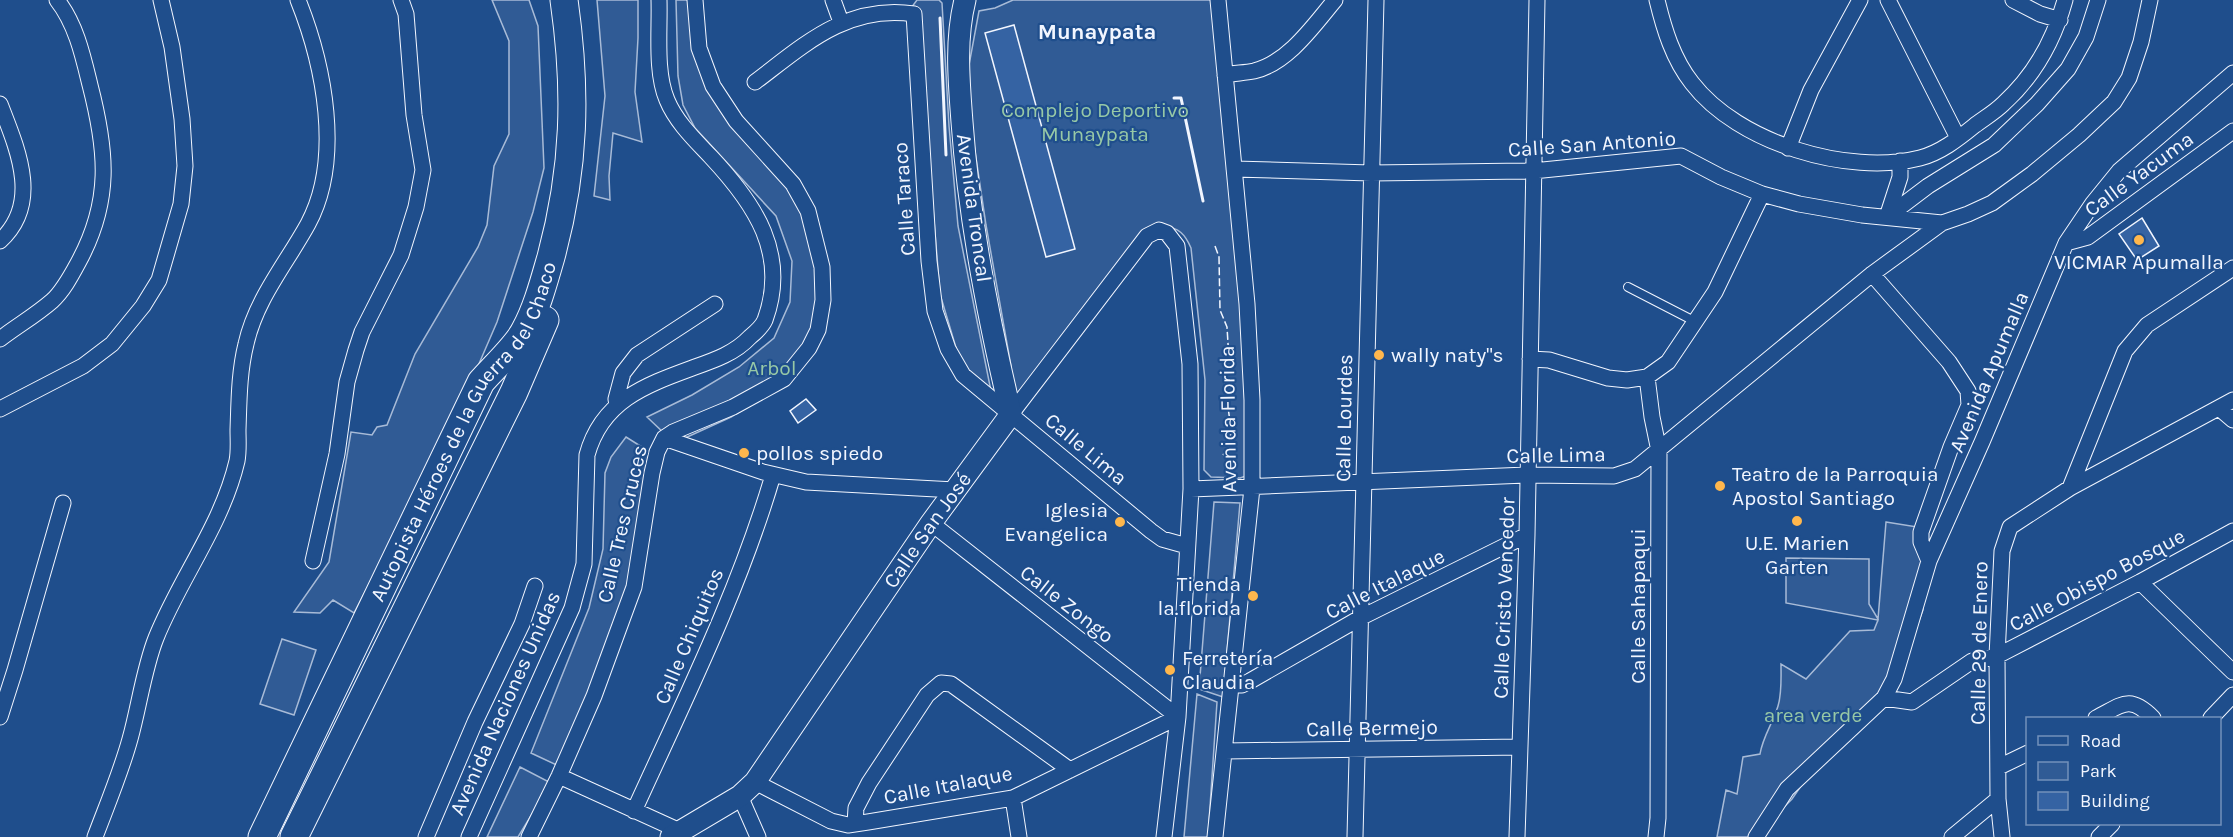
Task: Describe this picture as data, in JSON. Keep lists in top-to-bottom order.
{
  "streets": {
    "highway": ["Autopista Héroes de la Guerra del Chaco"],
    "street": [
      "Calle San Antonio",
      "Calle Yacuma",
      "Calle Taraco",
      "Avenida Troncal",
      "Avenida Apumalla",
      "Calle Lourdes",
      "Avenida Florida",
      "Calle Lima",
      "Calle Tres Cruces",
      "Calle San José",
      "Calle Obispo Bosque",
      "Calle Italaque",
      "Calle Cristo Vencedor",
      "Calle Zongo",
      "Calle Sahapaqui",
      "Calle Chiquitos",
      "Calle 29 de Enero",
      "Avenida Naciones Unidas",
      "Calle Bermejo"
    ]
  },
  "crossings": [
    ["Calle San Antonio", "Calle Lourdes"],
    ["Calle San Antonio", "Avenida Florida"],
    ["Calle San Antonio", "Calle Lima"],
    ["Calle San Antonio", "Calle Cristo Vencedor"],
    ["Calle Yacuma", "Avenida Apumalla"],
    ["Calle Taraco", "Calle Lima"],
    ["Avenida Troncal", "Calle Lima"],
    ["Avenida Troncal", "Calle San José"],
    ["Avenida Apumalla", "Calle Obispo Bosque"],
    ["Calle Lourdes", "Calle Lima"],
    ["Calle Lourdes", "Calle Italaque"],
    ["Calle Lourdes", "Calle Bermejo"],
    ["Avenida Florida", "Calle Lima"],
    ["Avenida Florida", "Calle San José"],
    ["Avenida Florida", "Calle Italaque"],
    ["Avenida Florida", "Calle Zongo"],
    ["Avenida Florida", "Calle Bermejo"],
    ["Calle Lima", "Calle San José"],
    ["Calle Lima", "Calle Cristo Vencedor"],
    ["Calle Lima", "Calle Sahapaqui"],
    ["Calle San José", "Calle Italaque"],
    ["Calle San José", "Calle Zongo"],
    ["Calle Obispo Bosque", "Calle 29 de Enero"],
    ["Calle Italaque", "Calle Cristo Vencedor"],
    ["Calle Italaque", "Calle Zongo"],
    ["Calle Cristo Vencedor", "Calle Bermejo"]
  ],
  "districts": ["Munaypata"],
  "parks": ["Complejo Deportivo Munaypata", "Arbol", "area verde"],
  "places": [
    "VICMAR Apumalla",
    "wally naty\"s",
    "pollos spiedo",
    "Teatro de la Parroquia Apostol Santiago",
    "U.E. Marien Garten",
    "Iglesia Evangelica",
    "Tienda la.florida",
    "Ferretería Claudia"
  ],
  "legend": ["Road", "Park", "Building"]
}
